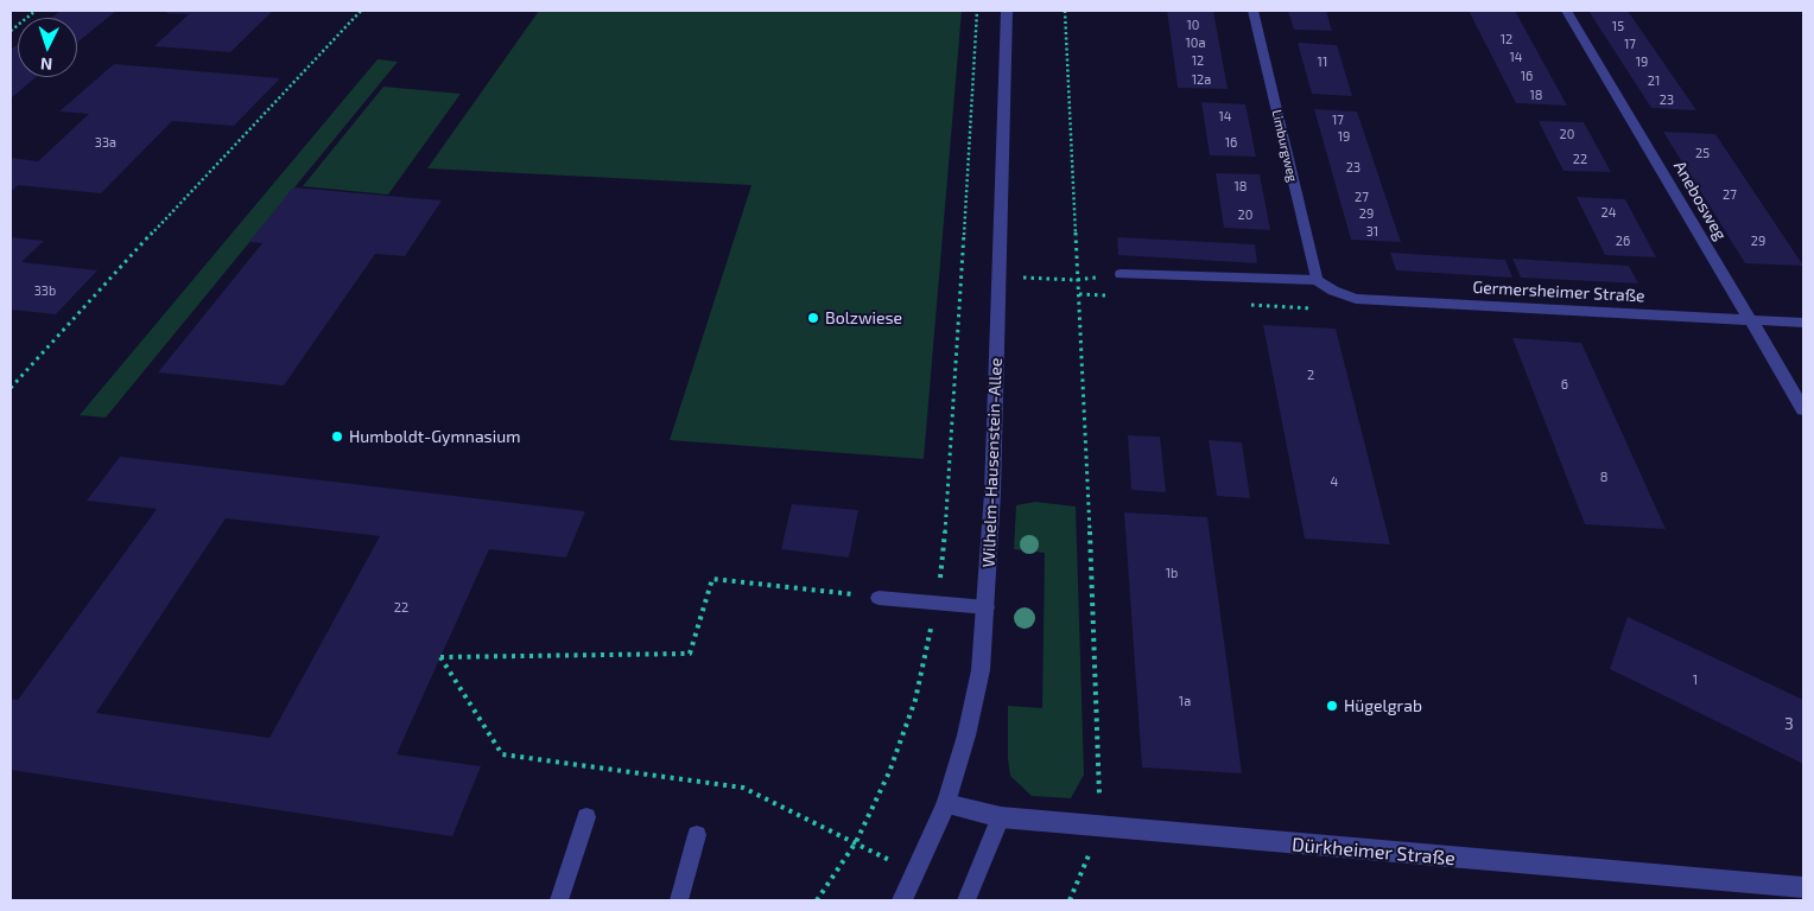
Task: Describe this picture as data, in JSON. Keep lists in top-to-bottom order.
{
  "streets": {
    "street": [
      "Limburgweg",
      "Anebosweg",
      "Germersheimer Straße",
      "Wilhelm-Hausenstein-Allee",
      "Dürkheimer Straße"
    ]
  },
  "crossings": [
    ["Limburgweg", "Germersheimer Straße"],
    ["Anebosweg", "Germersheimer Straße"],
    ["Wilhelm-Hausenstein-Allee", "Dürkheimer Straße"]
  ],
  "places": ["Bolzwiese", "Humboldt-Gymnasium", "Hügelgrab"],
  "house_numbers": [
    "10",
    "15",
    "12",
    "10a",
    "17",
    "14",
    "12",
    "11",
    "19",
    "16",
    "12a",
    "21",
    "18",
    "23",
    "14",
    "17",
    "20",
    "19",
    "33a",
    "16",
    "25",
    "22",
    "23",
    "18",
    "27",
    "27",
    "24",
    "29",
    "20",
    "31",
    "26",
    "29",
    "33b",
    "2",
    "6",
    "8",
    "4",
    "1b",
    "22",
    "1",
    "1a",
    "3"
  ],
  "north": "bottom"
}
